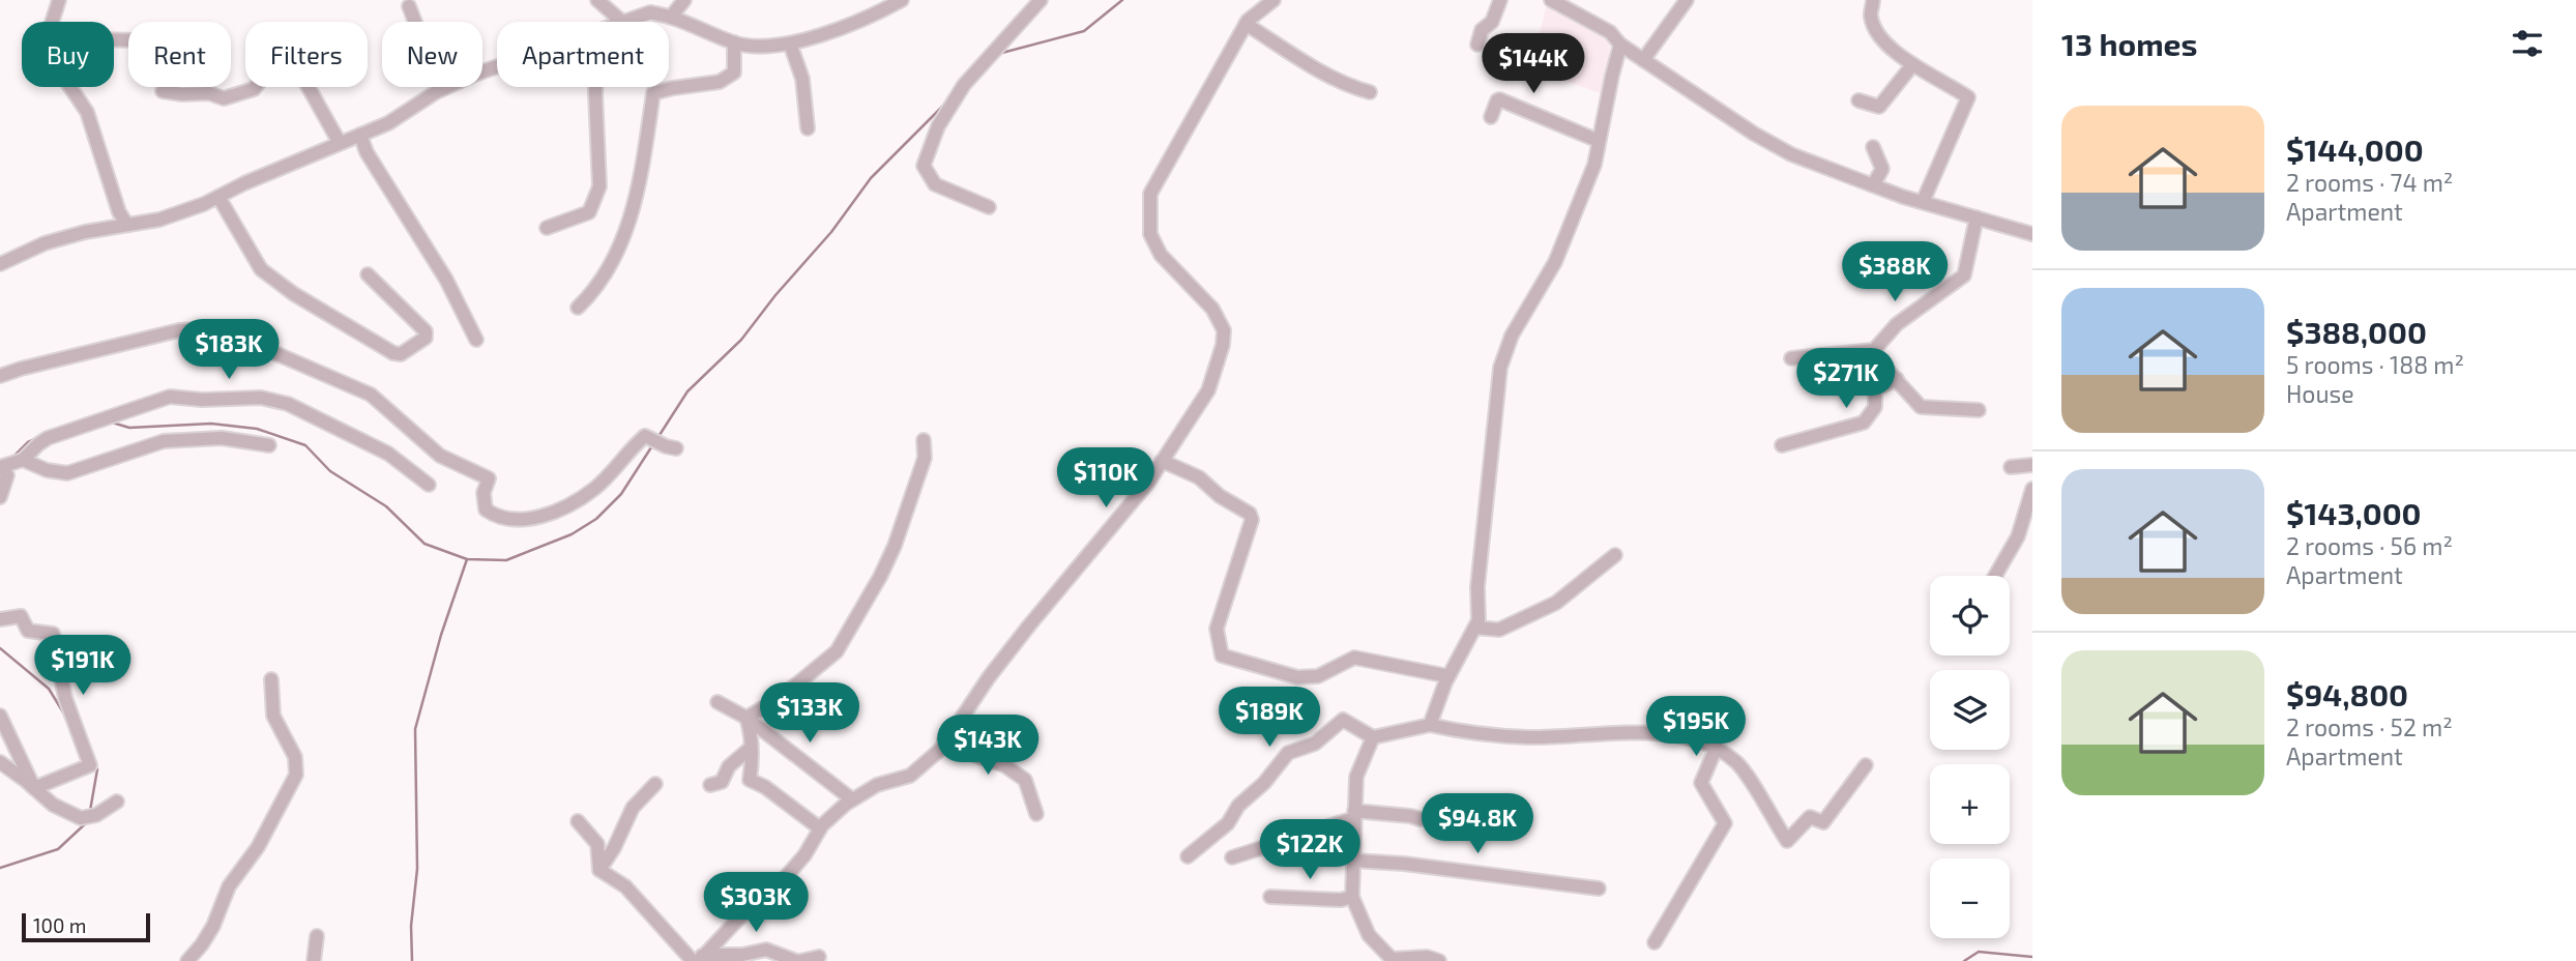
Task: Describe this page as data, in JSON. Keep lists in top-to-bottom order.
{
  "scale_bar": "100 m",
  "page": {
    "heading": "13 homes",
    "chip": [
      "Buy",
      "Rent",
      "Filters",
      "New",
      "Apartment"
    ],
    "price": [
      "$144K",
      "$388K",
      "$183K",
      "$271K",
      "$110K",
      "$191K",
      "$133K",
      "$189K",
      "$195K",
      "$143K",
      "$94.8K",
      "$122K",
      "$303K"
    ],
    "list": [
      {
        "name": "$144,000",
        "note": "2 rooms · 74 m² · Apartment"
      },
      {
        "name": "$388,000",
        "note": "5 rooms · 188 m² · House"
      },
      {
        "name": "$143,000",
        "note": "2 rooms · 56 m² · Apartment"
      },
      {
        "name": "$94,800",
        "note": "2 rooms · 52 m² · Apartment"
      }
    ],
    "map_buttons": ["+", "−"],
    "scale": "100 m"
  }
}
